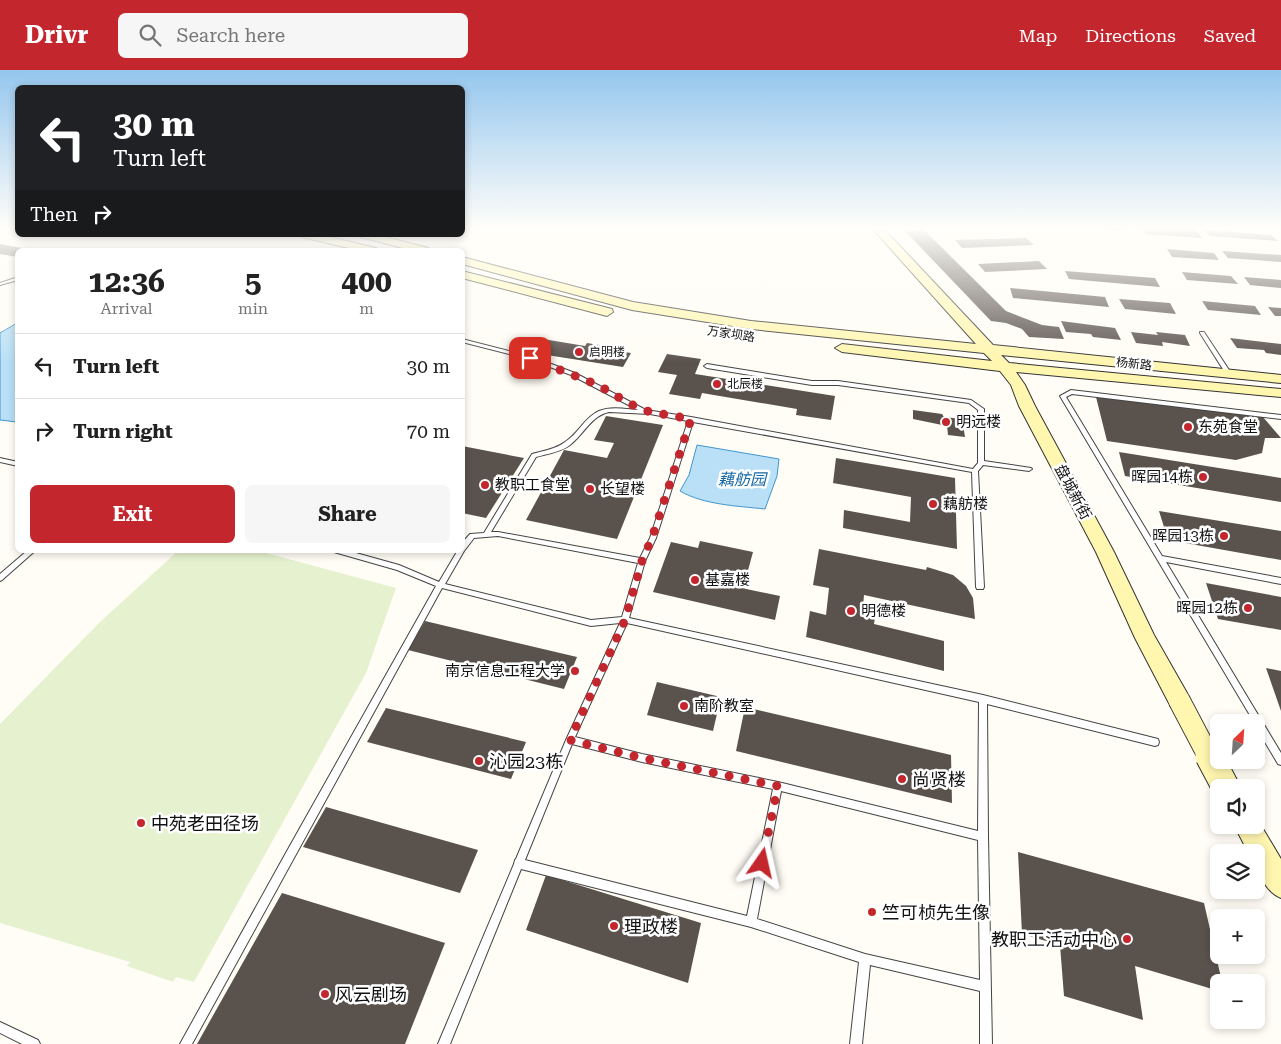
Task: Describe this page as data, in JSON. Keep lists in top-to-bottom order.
{
  "streets": {
    "main road": ["万家坝路", "杨新路", "盘城新街"]
  },
  "crossings": [
    ["万家坝路", "杨新路"],
    ["万家坝路", "盘城新街"],
    ["杨新路", "盘城新街"]
  ],
  "water": ["藕舫园"],
  "places": [
    "启明楼",
    "北辰楼",
    "明远楼",
    "东苑食堂",
    "晖园14栋",
    "教职工食堂",
    "长望楼",
    "藕舫楼",
    "晖园13栋",
    "基嘉楼",
    "晖园12栋",
    "明德楼",
    "南京信息工程大学",
    "南阶教室",
    "沁园23栋",
    "尚贤楼",
    "中苑老田径场",
    "竺可桢先生像",
    "理政楼",
    "教职工活动中心",
    "风云剧场"
  ],
  "north": "top right",
  "page": {
    "header": "Drivr",
    "search": "Search here",
    "nav": ["Map", "Directions", "Saved"],
    "turn": ["30 m", "Turn left"],
    "then": "Then",
    "eta": [
      "12:36",
      "Arrival",
      "5",
      "min",
      "400",
      "m"
    ],
    "list": [
      {
        "name": "Turn left",
        "value": "30 m"
      },
      {
        "name": "Turn right",
        "value": "70 m"
      }
    ],
    "buttons": ["Exit", "Share"],
    "map_buttons": ["+", "−"]
  }
}
